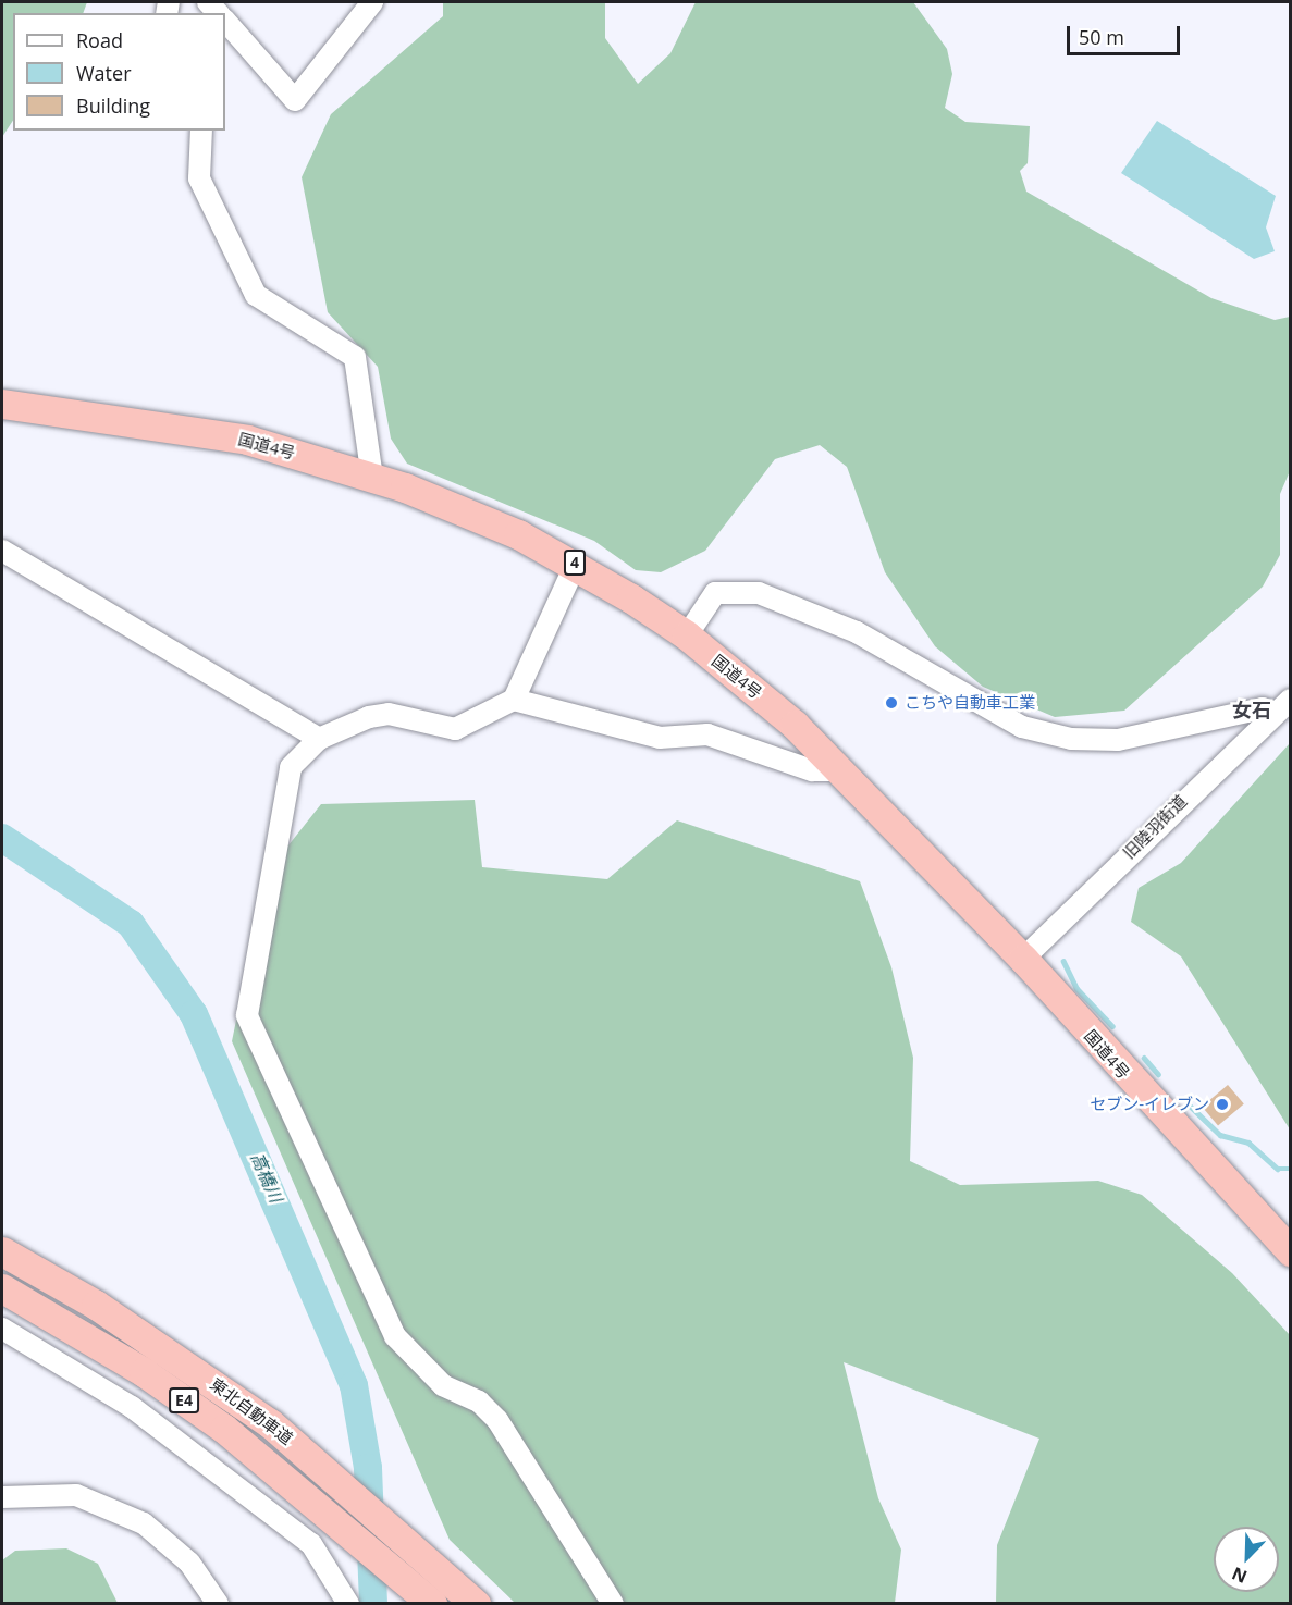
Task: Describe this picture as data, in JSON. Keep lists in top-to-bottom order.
{
  "streets": {
    "highway": [
      "国道4号",
      "4",
      "E4",
      "東北自動車道"
    ],
    "street": ["旧陸羽街道"]
  },
  "crossings": [
    ["国道4号", "旧陸羽街道"]
  ],
  "districts": ["女石"],
  "water": ["高橋川"],
  "places": ["こちや自動車工業", "セブン-イレブン"],
  "legend": ["Road", "Water", "Building"],
  "scale_bar": "50 m",
  "north": "bottom left"
}
